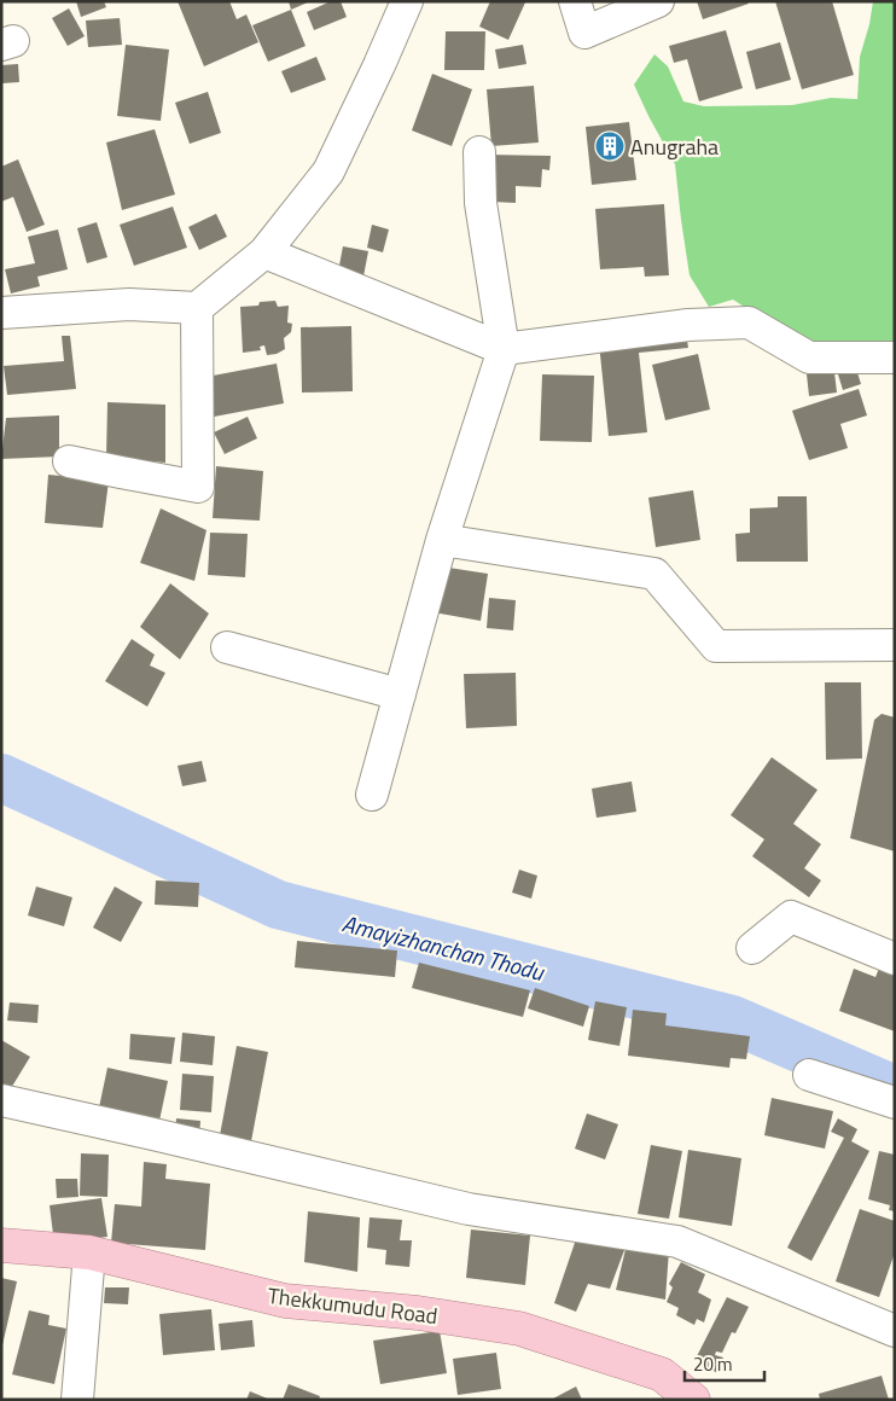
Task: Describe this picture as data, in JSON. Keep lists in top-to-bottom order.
{
  "streets": {
    "main road": ["Thekkumudu Road"]
  },
  "water": ["Amayizhanchan Thodu"],
  "places": {
    "building": ["Anugraha"]
  },
  "scale_bar": "20 m"
}
